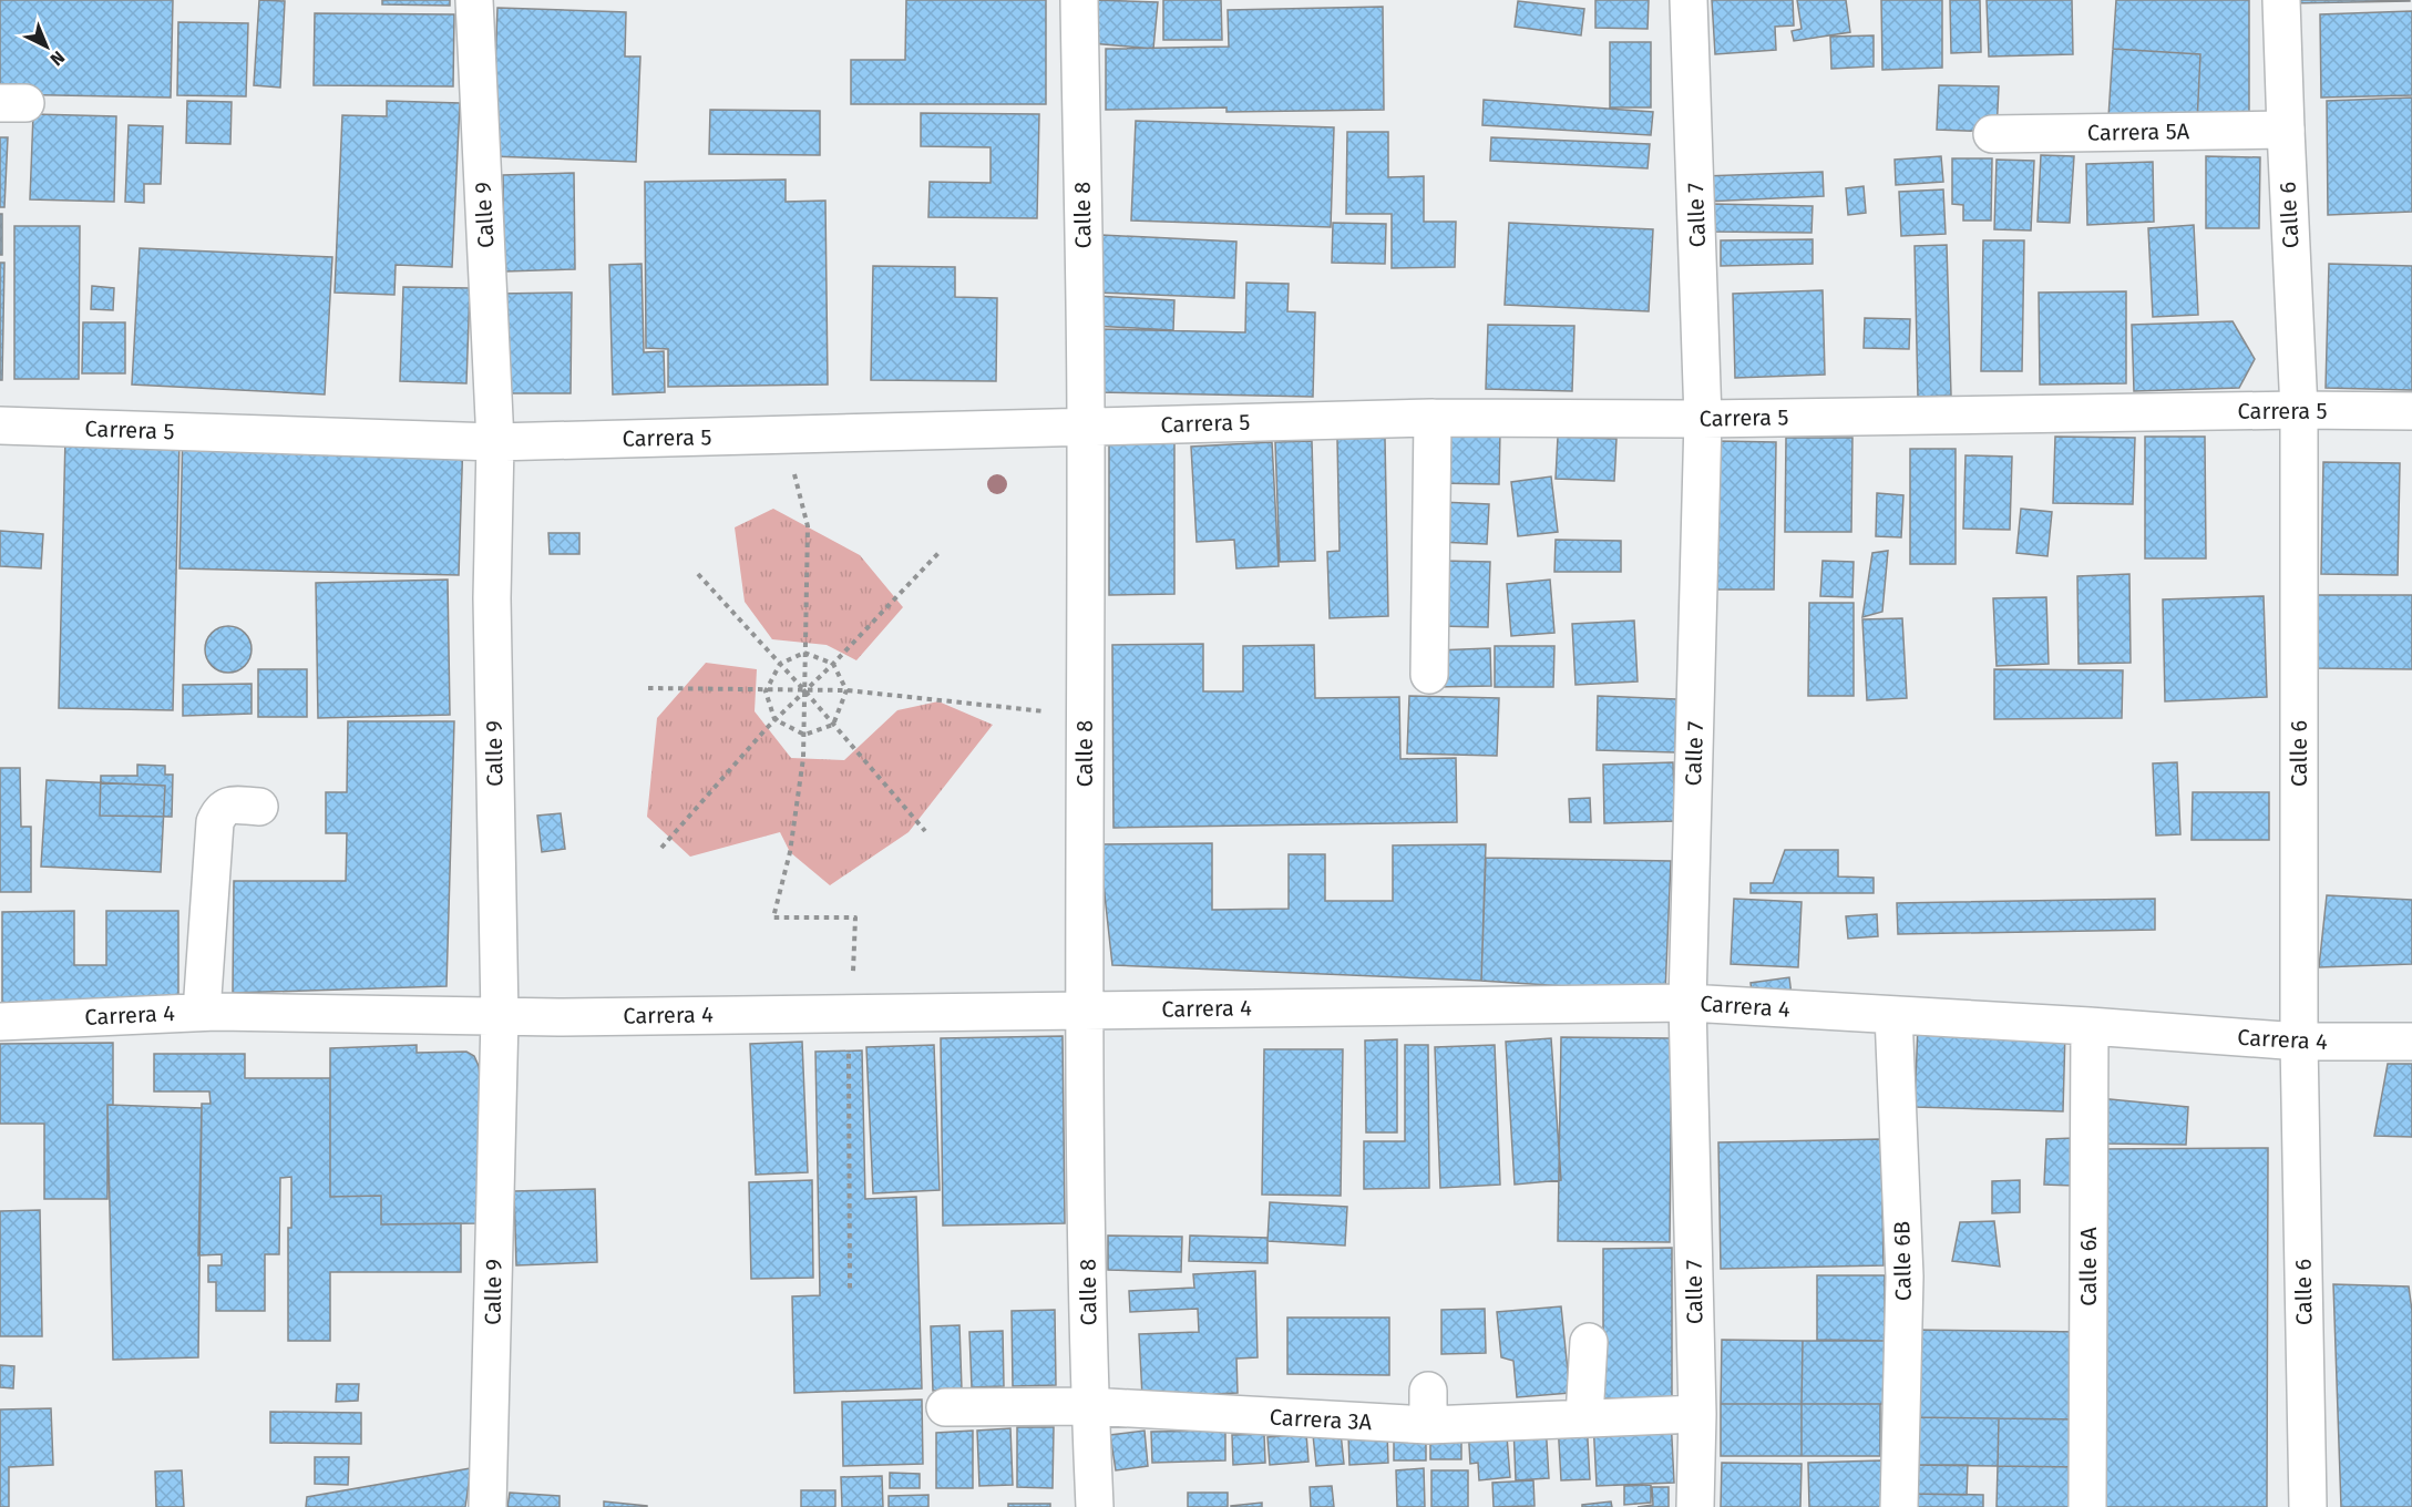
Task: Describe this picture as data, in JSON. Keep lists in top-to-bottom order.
{
  "streets": {
    "street": [
      "Carrera 5A",
      "Calle 9",
      "Calle 8",
      "Calle 7",
      "Calle 6",
      "Carrera 5",
      "Carrera 4",
      "Calle 6B",
      "Calle 6A",
      "Carrera 3A"
    ]
  },
  "crossings": [
    ["Carrera 5A", "Calle 6"],
    ["Calle 9", "Carrera 5"],
    ["Calle 9", "Carrera 4"],
    ["Calle 8", "Carrera 5"],
    ["Calle 8", "Carrera 4"],
    ["Calle 8", "Carrera 3A"],
    ["Calle 7", "Carrera 5"],
    ["Calle 7", "Carrera 4"],
    ["Calle 7", "Carrera 3A"],
    ["Calle 6", "Carrera 5"],
    ["Calle 6", "Carrera 4"],
    ["Carrera 4", "Calle 6B"],
    ["Carrera 4", "Calle 6A"]
  ],
  "north": "bottom right"
}
